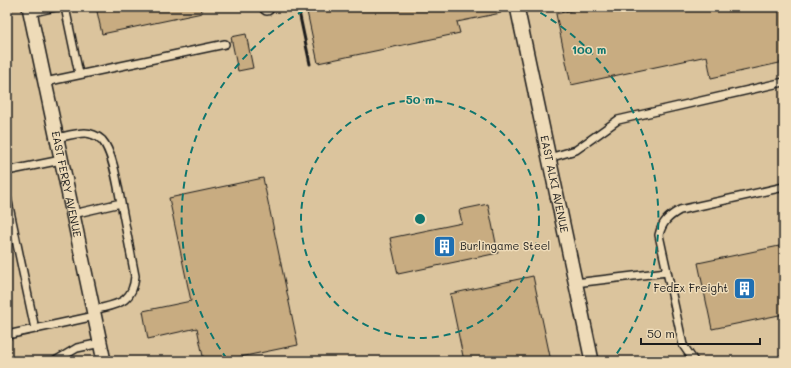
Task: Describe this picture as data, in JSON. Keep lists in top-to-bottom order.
{
  "streets": {
    "street": ["EAST FERRY AVENUE", "EAST ALKI AVENUE"]
  },
  "places": {
    "building": ["Burlingame Steel", "FedEx Freight"]
  },
  "scale_bar": "50 m",
  "rings": ["100 m", "50 m"]
}
